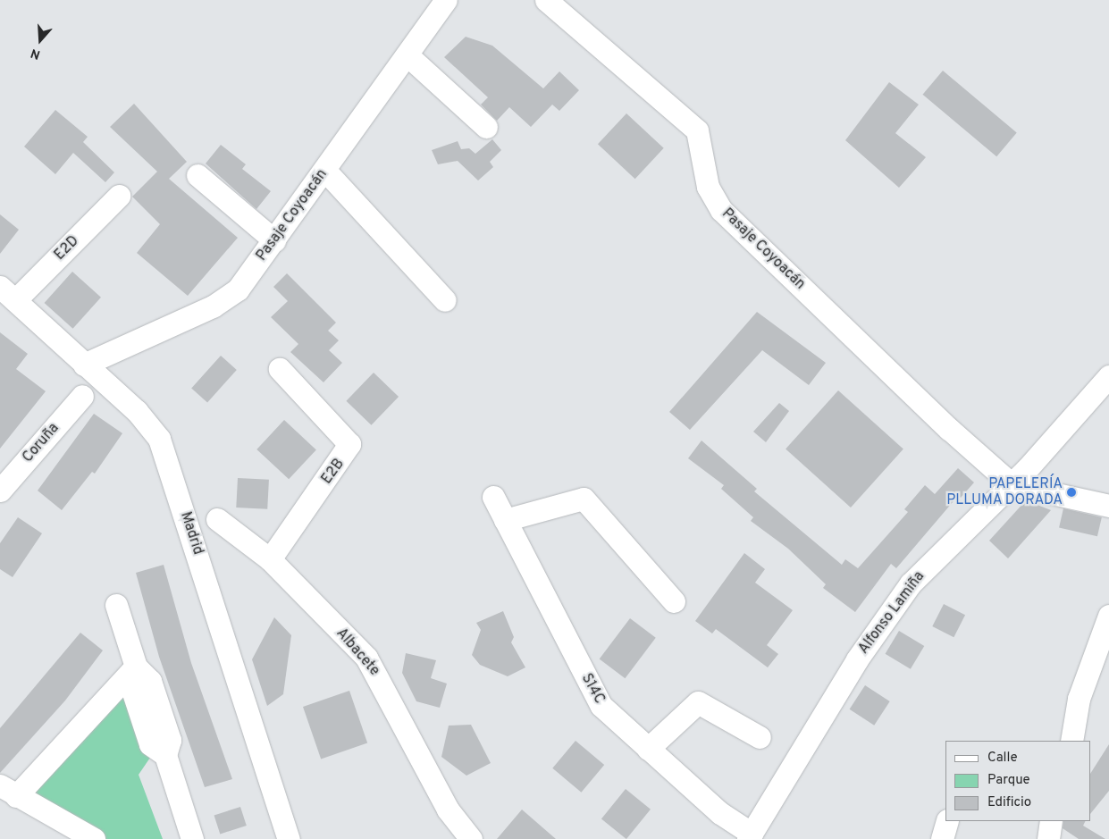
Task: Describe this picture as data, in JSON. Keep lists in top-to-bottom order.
{
  "streets": {
    "street": [
      "Pasaje Coyoacán",
      "E2D",
      "Coruña",
      "E2B",
      "Madrid",
      "Alfonso Lamiña",
      "Albacete",
      "S14C"
    ]
  },
  "crossings": [
    ["Pasaje Coyoacán", "Madrid"],
    ["Pasaje Coyoacán", "Alfonso Lamiña"],
    ["E2D", "Madrid"],
    ["E2B", "Albacete"],
    ["Alfonso Lamiña", "S14C"]
  ],
  "places": ["PAPELERÍA PLLUMA DORADA"],
  "legend": ["Calle", "Parque", "Edificio"],
  "north": "bottom"
}
